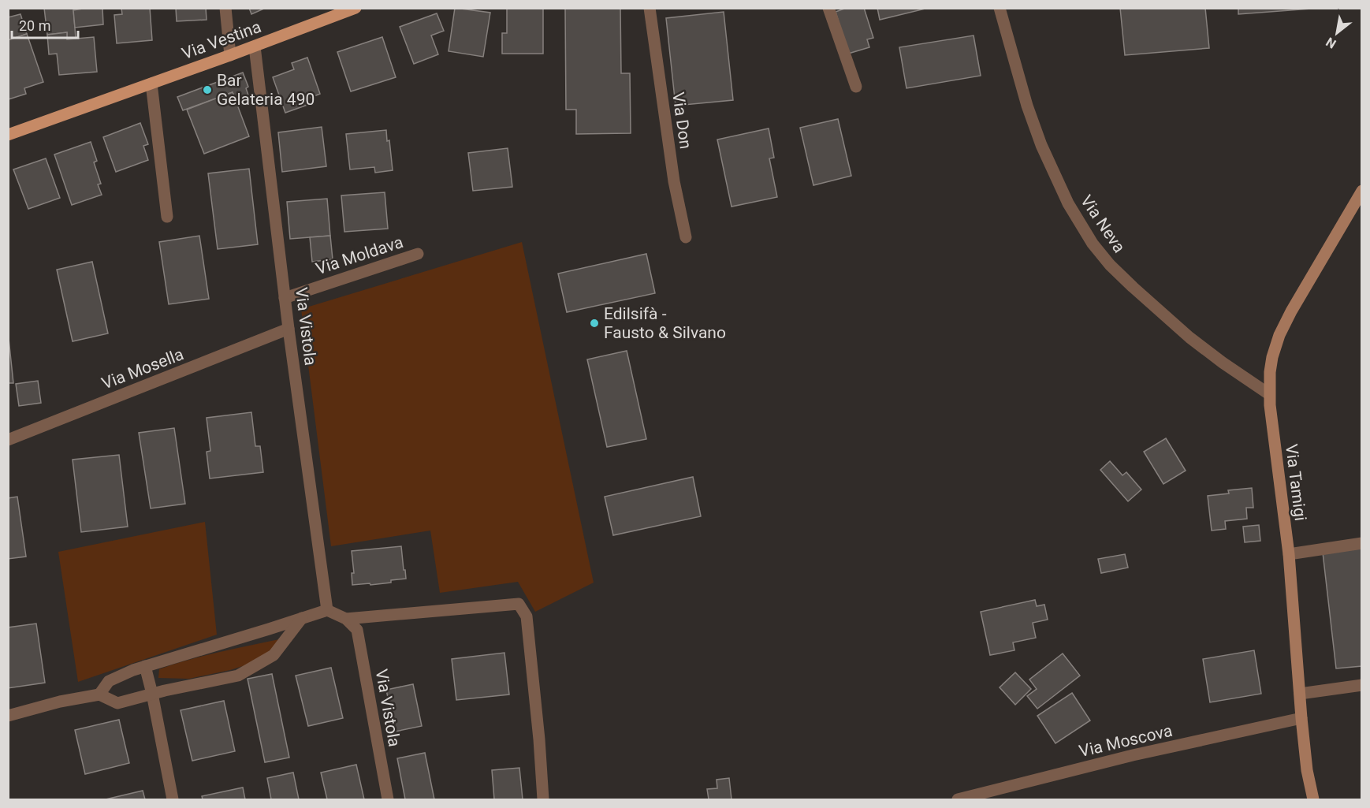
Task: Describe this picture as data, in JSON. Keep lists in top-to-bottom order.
{
  "streets": {
    "main road": ["Via Vestina"],
    "street": [
      "Via Don",
      "Via Neva",
      "Via Moldava",
      "Via Vistola",
      "Via Mosella",
      "Via Tamigi",
      "Via Moscova"
    ]
  },
  "crossings": [
    ["Via Vestina", "Via Vistola"],
    ["Via Neva", "Via Tamigi"],
    ["Via Moldava", "Via Vistola"],
    ["Via Vistola", "Via Mosella"],
    ["Via Tamigi", "Via Moscova"]
  ],
  "places": ["Bar Gelateria 490", "Edilsifà - Fausto & Silvano"],
  "scale_bar": "20 m",
  "north": "bottom left"
}
